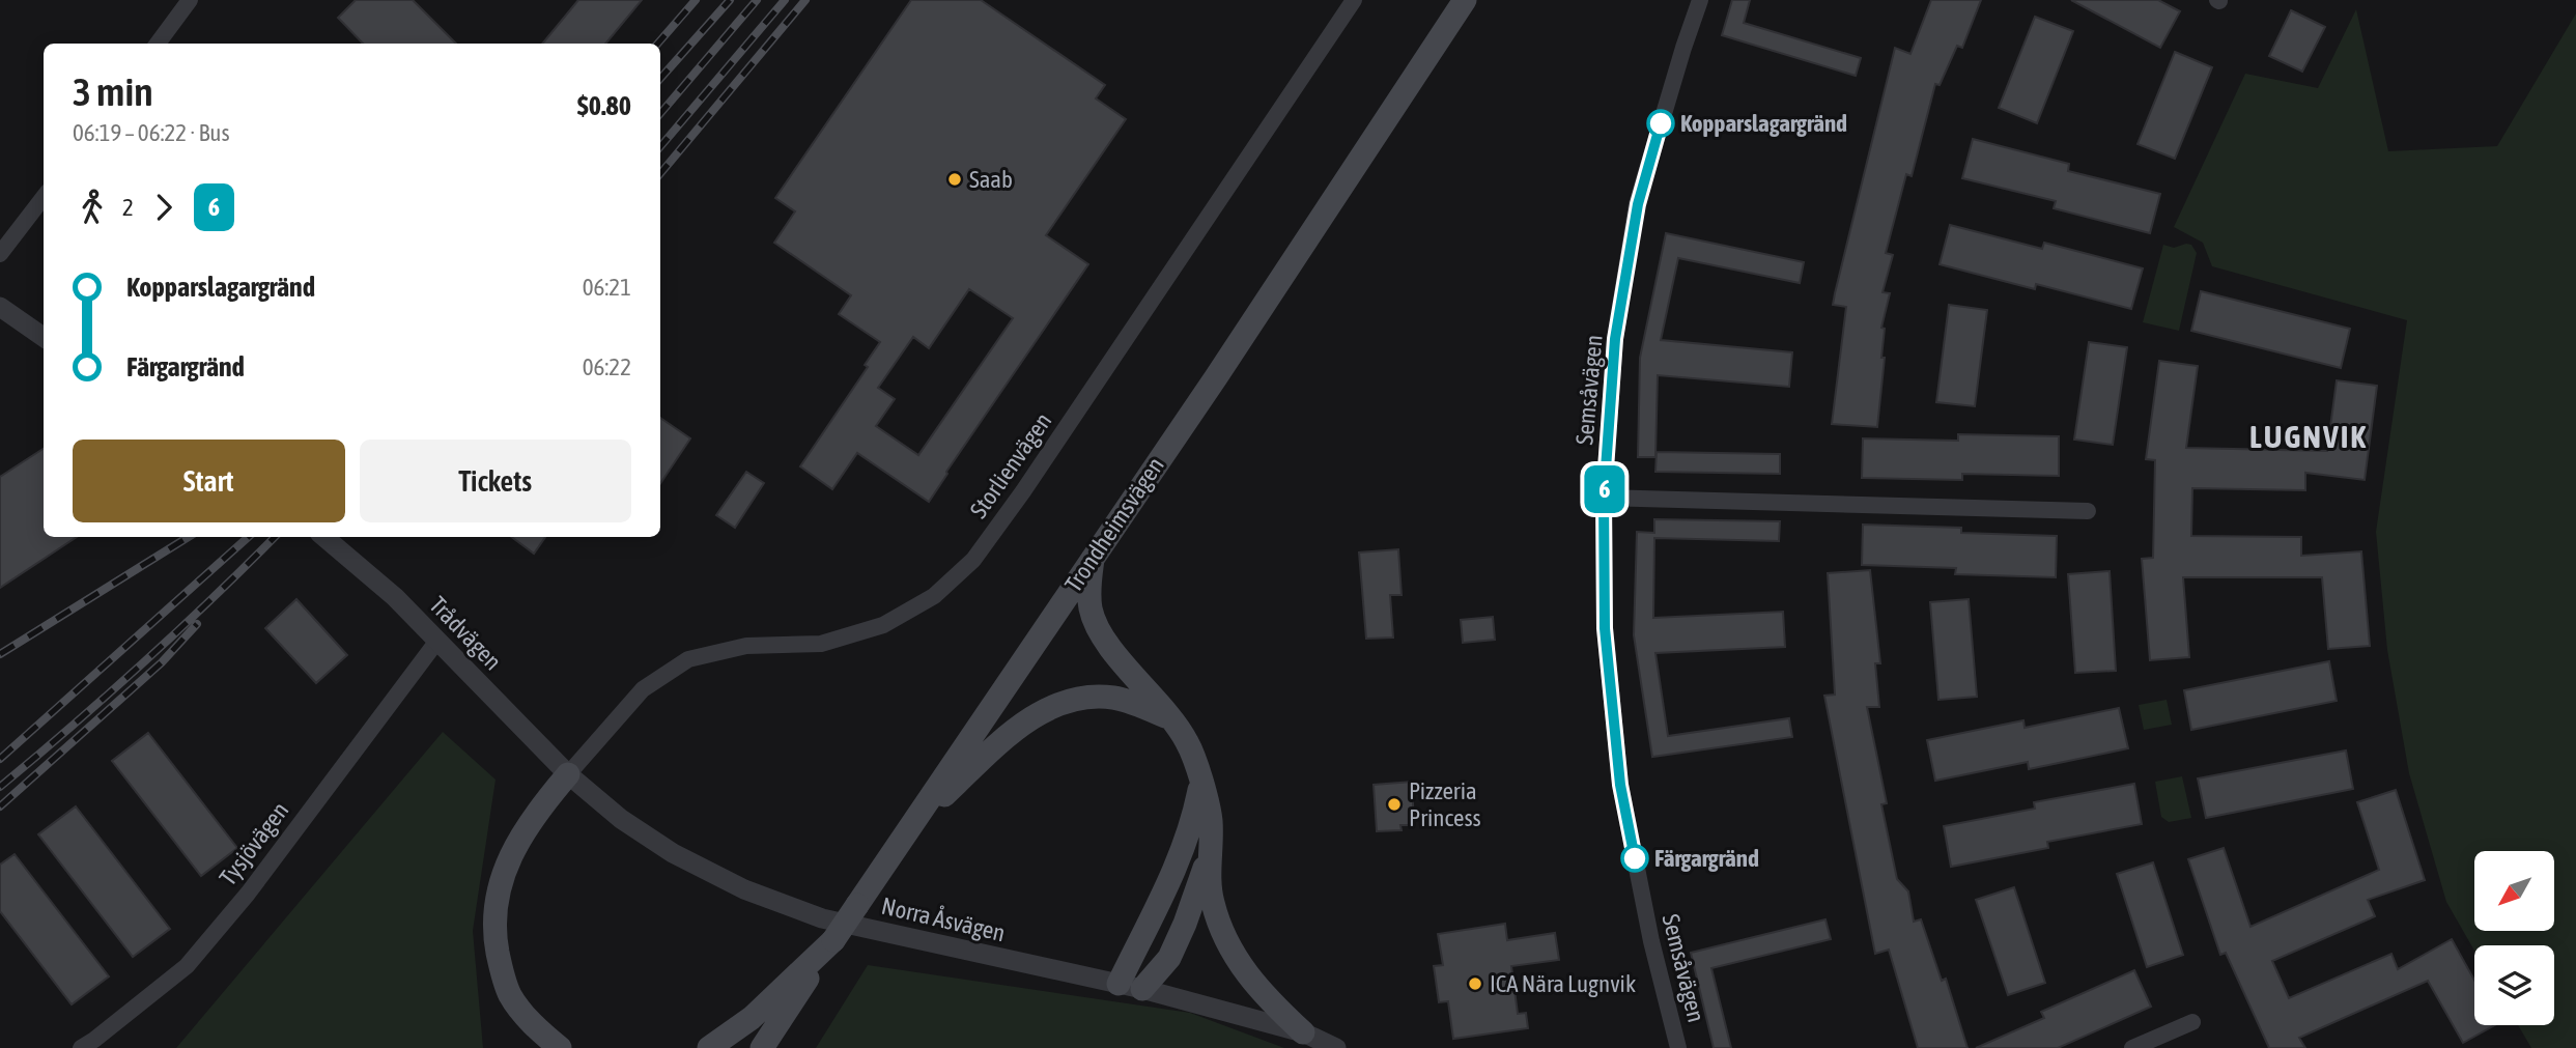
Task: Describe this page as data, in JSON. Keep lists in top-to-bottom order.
{
  "streets": {
    "main road": ["Trondheimsvägen"],
    "street": [
      "Semsåvägen",
      "Storlienvägen",
      "Trådvägen",
      "Tysjövägen",
      "Norra Åsvägen"
    ]
  },
  "crossings": [
    ["Storlienvägen", "Trådvägen"],
    ["Storlienvägen", "Norra Åsvägen"],
    ["Trådvägen", "Tysjövägen"],
    ["Trådvägen", "Norra Åsvägen"]
  ],
  "districts": ["LUGNVIK"],
  "places": [
    "Kopparslagargränd",
    "Saab",
    "Pizzeria Princess",
    "Färgargränd",
    "ICA Nära Lugnvik"
  ],
  "lines": ["bus line 6"],
  "north": "bottom left",
  "page": {
    "on_map": "6",
    "heading": ["3 min", "06:19 – 06:22 · Bus", "$0.80"],
    "legs": ["2", "6"],
    "list": [
      {
        "name": "Kopparslagargränd",
        "value": "06:21"
      },
      {
        "name": "Färgargränd",
        "value": "06:22"
      }
    ],
    "buttons": ["Start", "Tickets"]
  }
}
